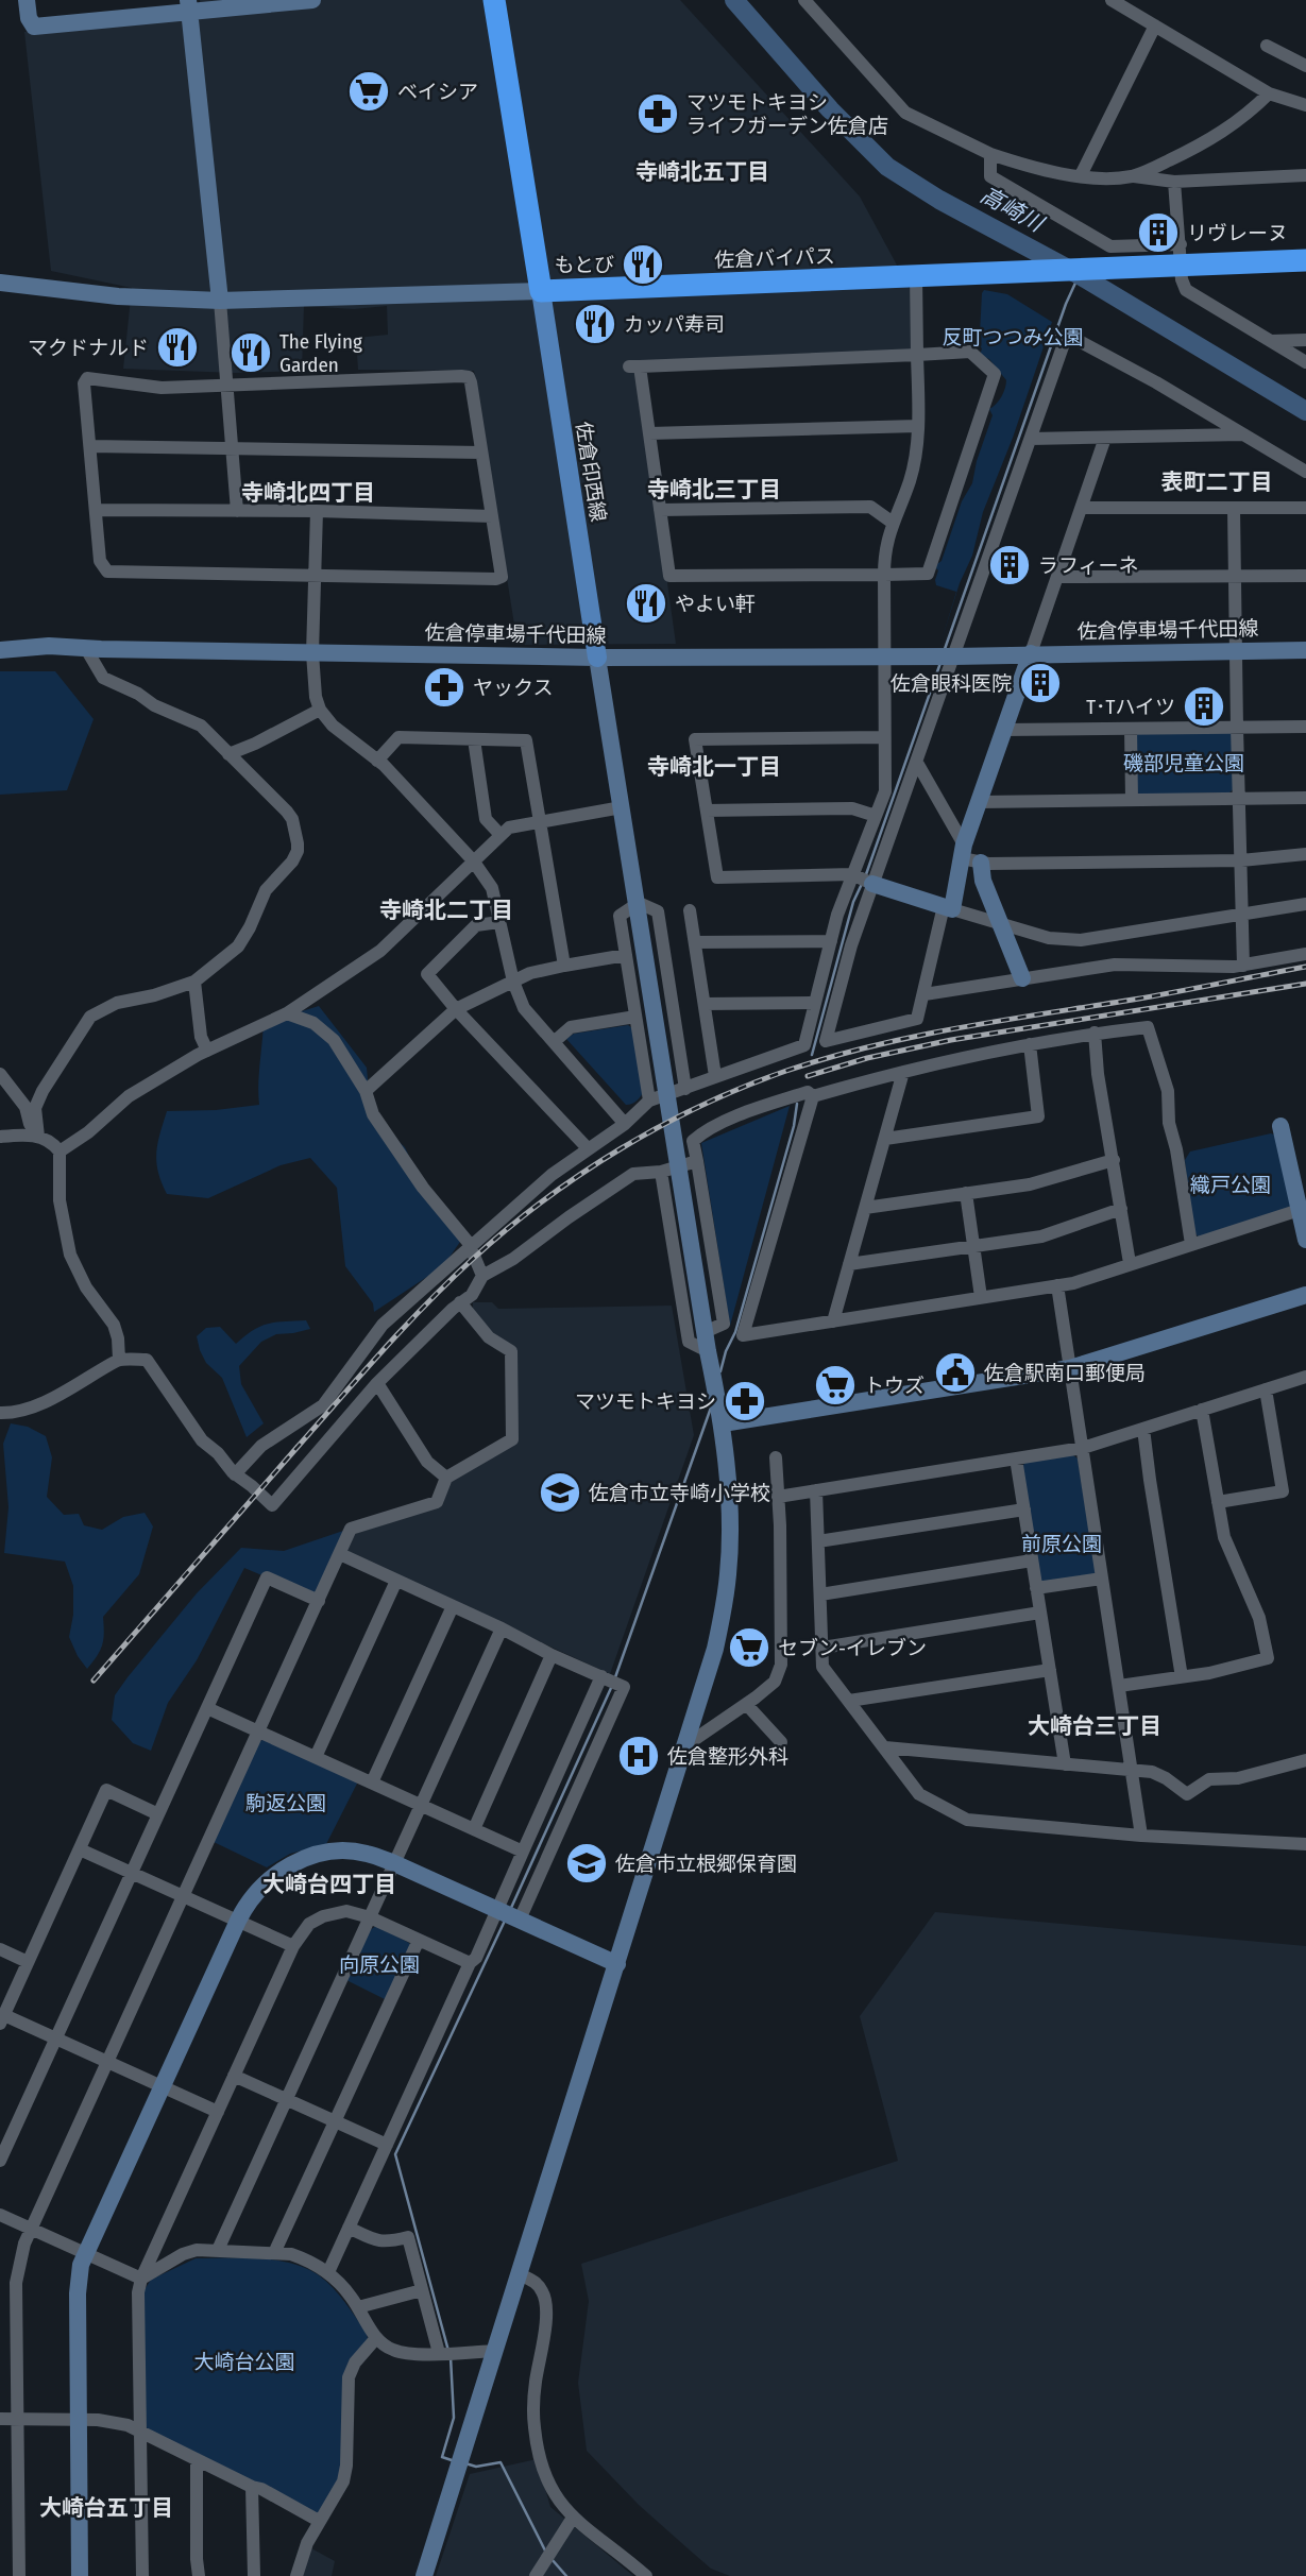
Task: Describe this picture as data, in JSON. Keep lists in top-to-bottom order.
{
  "streets": {
    "highway": ["佐倉バイパス"],
    "main road": ["佐倉印西線"],
    "street": ["佐倉停車場千代田線"]
  },
  "crossings": [
    ["佐倉バイパス", "佐倉印西線"],
    ["佐倉印西線", "佐倉停車場千代田線"]
  ],
  "districts": [
    "寺崎北五丁目",
    "表町二丁目",
    "寺崎北三丁目",
    "寺崎北四丁目",
    "寺崎北一丁目",
    "寺崎北二丁目",
    "大崎台三丁目",
    "大崎台四丁目",
    "大崎台五丁目"
  ],
  "water": ["高崎川"],
  "parks": [
    "反町つつみ公園",
    "磯部児童公園",
    "織戸公園",
    "前原公園",
    "駒返公園",
    "向原公園",
    "大崎台公園"
  ],
  "places": {
    "supermarket": ["ベイシア", "トウズ", "セブン-イレブン"],
    "pharmacy": ["マツモトキヨシ ライフガーデン佐倉店", "ヤックス", "マツモトキヨシ"],
    "building": [
      "リヴレーヌ",
      "ラフィーネ",
      "佐倉眼科医院",
      "T･Tハイツ"
    ],
    "restaurant": [
      "もとび",
      "カッパ寿司",
      "マクドナルド",
      "The Flying Garden",
      "やよい軒"
    ],
    "public building": ["佐倉駅南口郵便局"],
    "school or university": ["佐倉市立寺崎小学校", "佐倉市立根郷保育園"],
    "hospital": ["佐倉整形外科"]
  }
}
